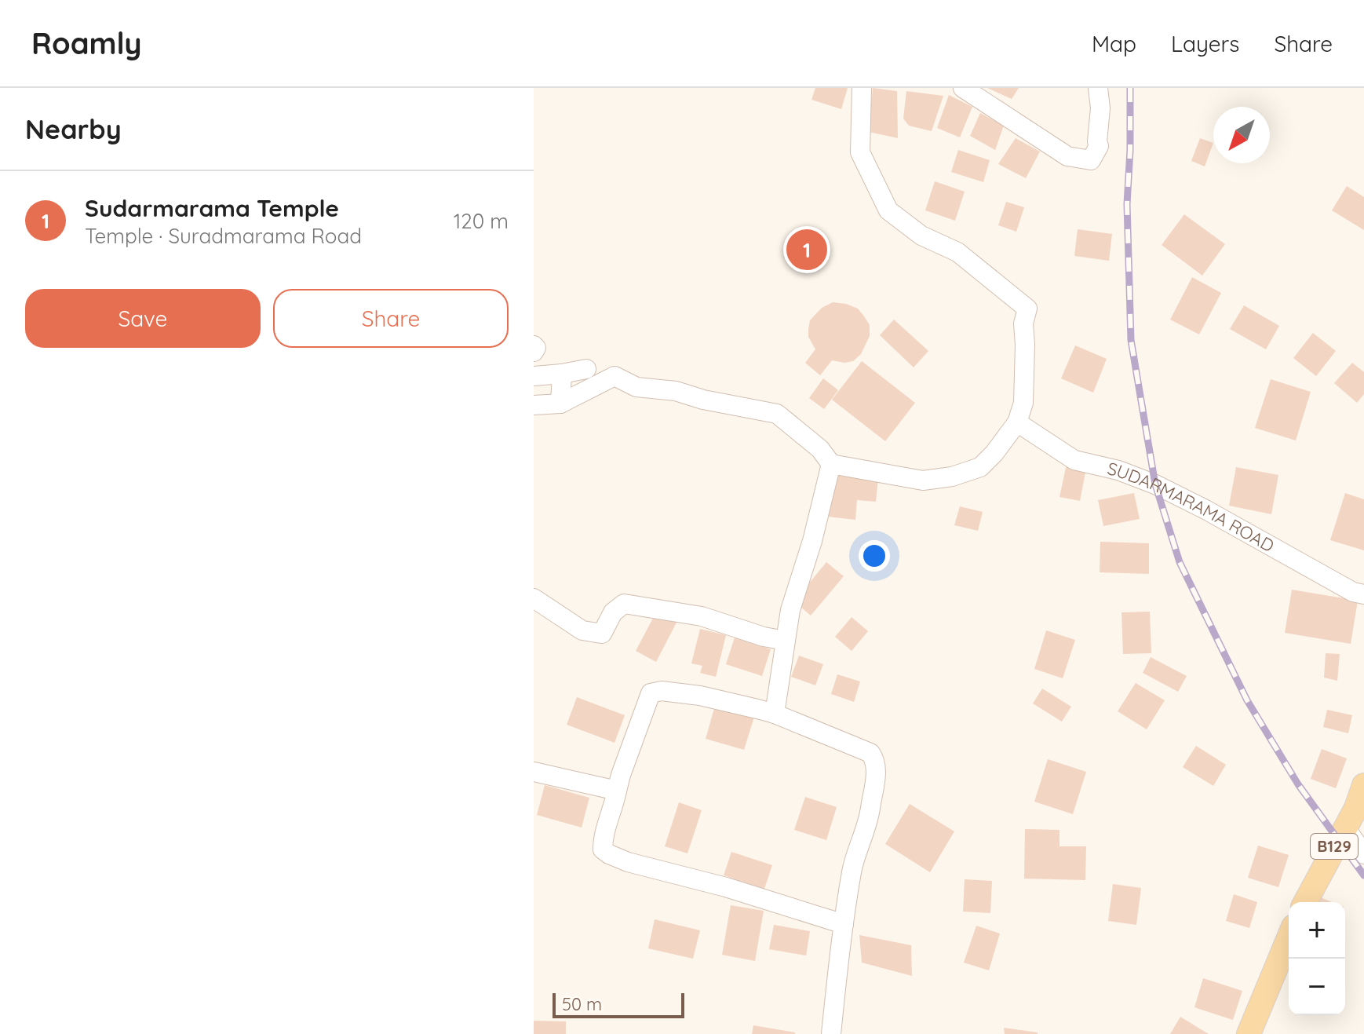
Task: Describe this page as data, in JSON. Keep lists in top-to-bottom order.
{
  "streets": {
    "main road": ["B129"],
    "street": ["SUDARMARAMA ROAD"]
  },
  "scale_bar": "50 m",
  "north": "bottom left",
  "page": {
    "header": "Roamly",
    "nav": ["Map", "Layers", "Share"],
    "heading": "Nearby",
    "list": [
      {
        "mark": "1",
        "name": "Sudarmarama Temple",
        "note": "Temple · Suradmarama Road",
        "value": "120 m"
      }
    ],
    "pins": "1",
    "buttons": ["Save", "Share"],
    "map_buttons": ["+", "−"],
    "scale": "50 m"
  }
}
